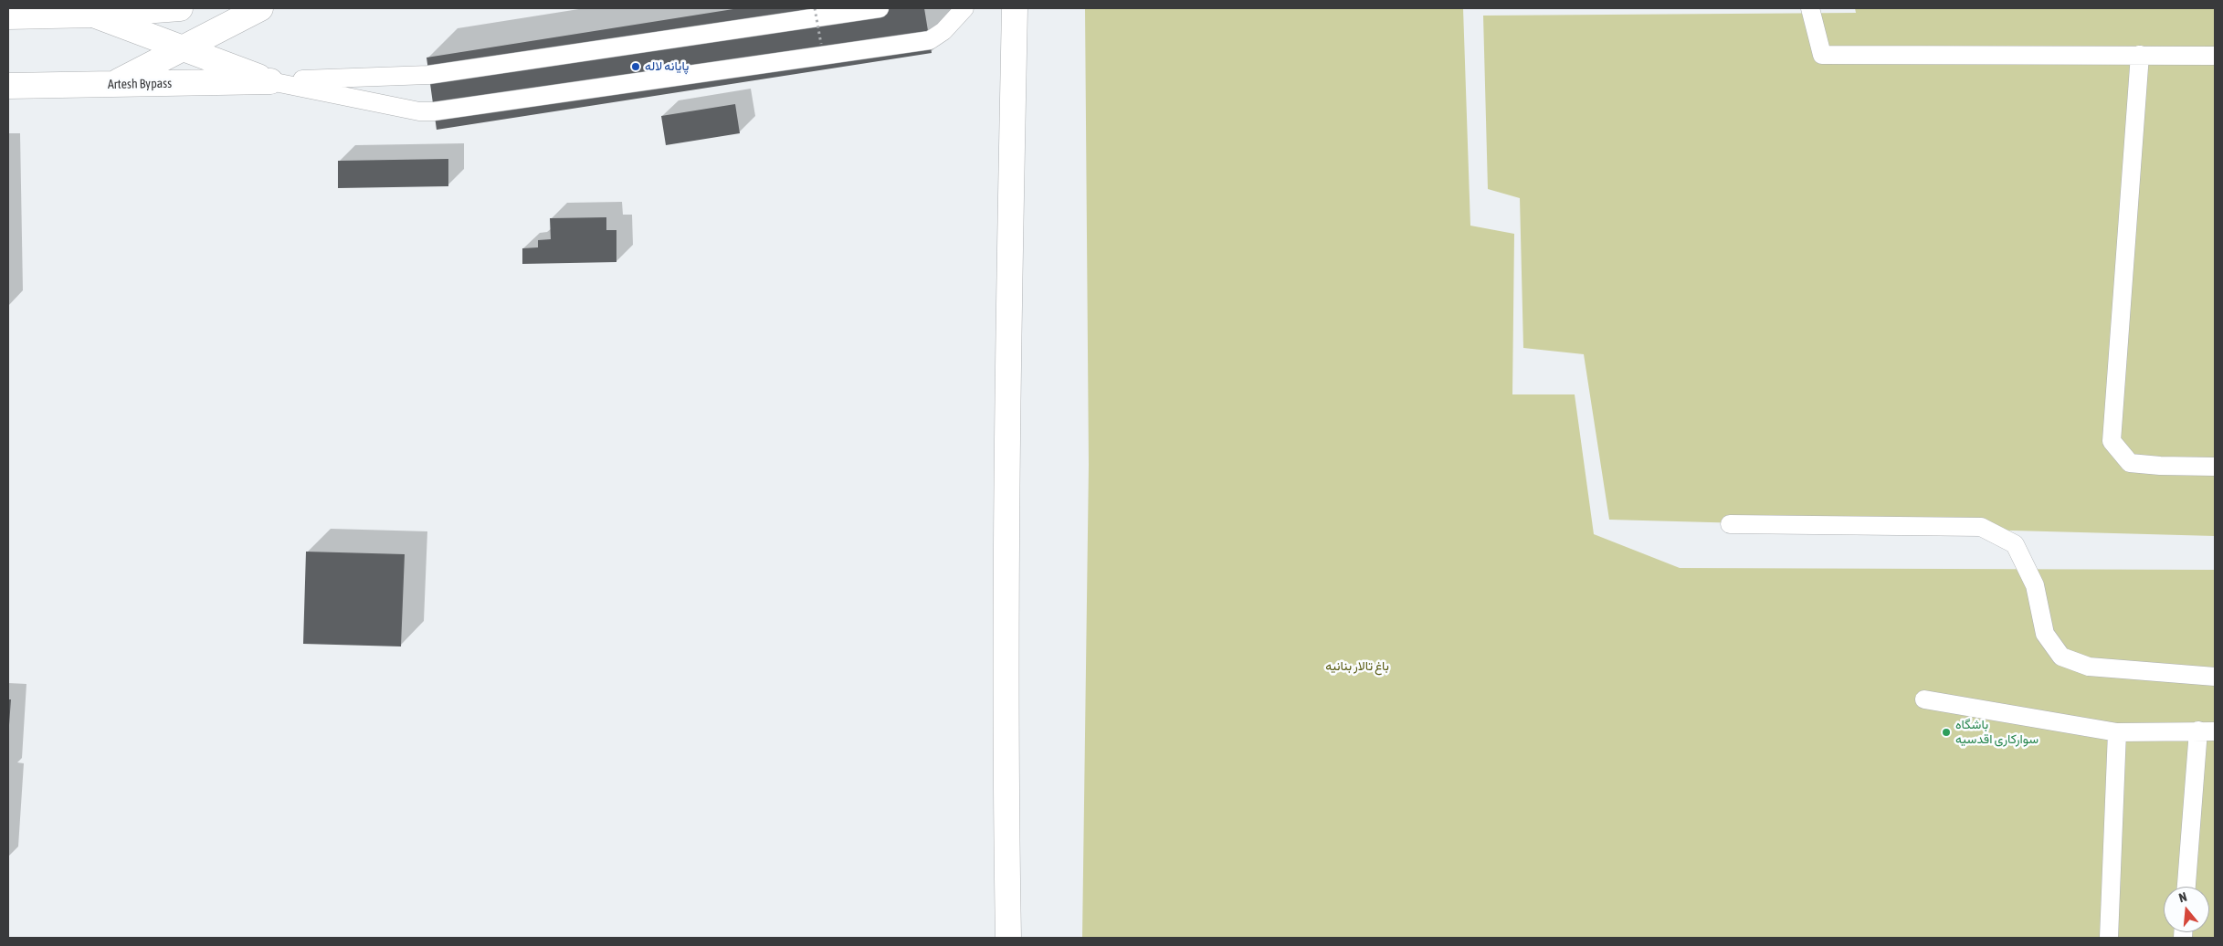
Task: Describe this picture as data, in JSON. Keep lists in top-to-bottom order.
{
  "streets": {
    "main road": ["Artesh Bypass"]
  },
  "parks": ["باغ تالار بنانیه"],
  "places": ["پایانه لاله", "باشگاه سوارکاری اقدسیه"],
  "north": "top"
}
